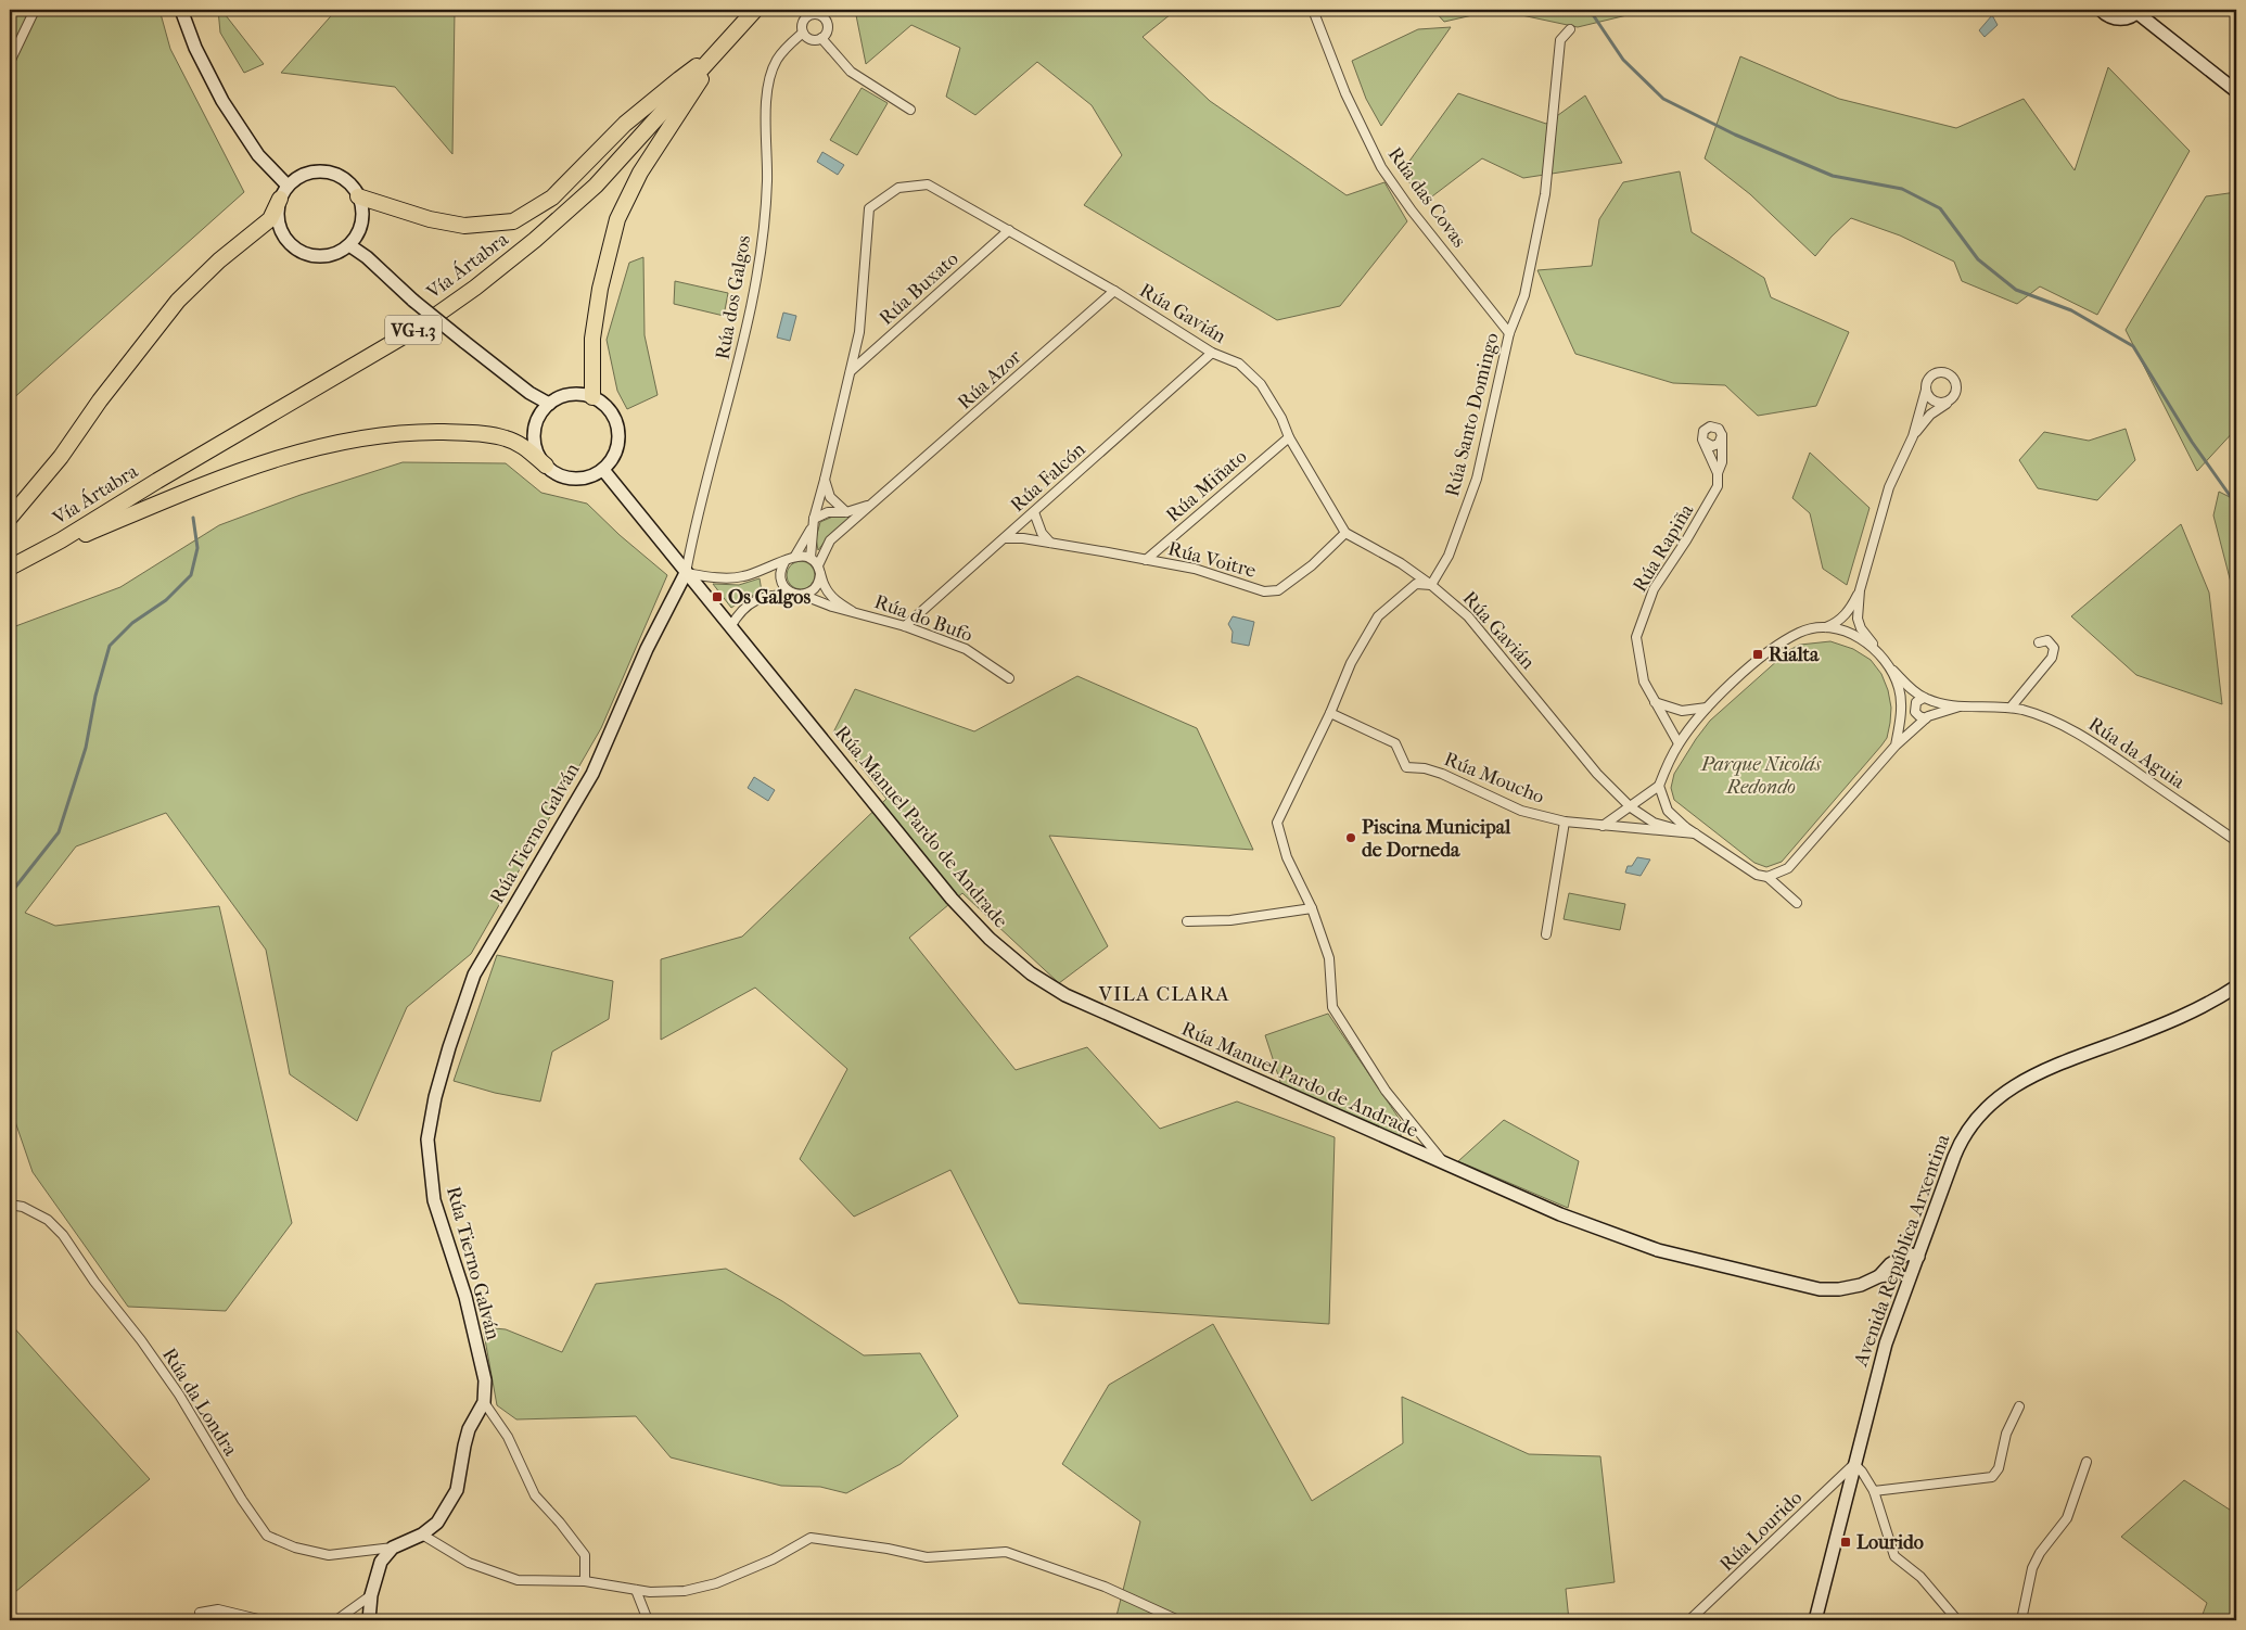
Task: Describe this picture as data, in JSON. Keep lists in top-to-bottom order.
{
  "streets": {
    "highway": ["Vía Ártabra", "VG-1.3"],
    "street": [
      "Rúa das Covas",
      "Rúa Buxato",
      "Rúa dos Galgos",
      "Rúa Gavián",
      "Rúa Azor",
      "Rúa Santo Domingo",
      "Rúa Falcón",
      "Rúa Miñato",
      "Rúa Rapiña",
      "Rúa Voitre",
      "Rúa do Bufo",
      "Rúa da Aguia",
      "Rúa Moucho",
      "Rúa Manuel Pardo de Andrade",
      "Rúa Tierno Galván",
      "Avenida República Arxentina",
      "Rúa da Londra",
      "Rúa Lourido"
    ]
  },
  "crossings": [
    ["Rúa das Covas", "Rúa Santo Domingo"],
    ["Rúa Buxato", "Rúa Gavián"],
    ["Rúa dos Galgos", "Rúa Manuel Pardo de Andrade"],
    ["Rúa dos Galgos", "Rúa Tierno Galván"],
    ["Rúa Gavián", "Rúa Azor"],
    ["Rúa Gavián", "Rúa Santo Domingo"],
    ["Rúa Gavián", "Rúa Falcón"],
    ["Rúa Gavián", "Rúa Miñato"],
    ["Rúa Gavián", "Rúa Voitre"],
    ["Rúa Gavián", "Rúa do Bufo"],
    ["Rúa Azor", "Rúa do Bufo"],
    ["Rúa Falcón", "Rúa Voitre"],
    ["Rúa Falcón", "Rúa do Bufo"],
    ["Rúa Miñato", "Rúa Voitre"],
    ["Rúa Rapiña", "Rúa da Aguia"],
    ["Rúa do Bufo", "Rúa Manuel Pardo de Andrade"],
    ["Rúa Manuel Pardo de Andrade", "Rúa Tierno Galván"],
    ["Rúa Manuel Pardo de Andrade", "Avenida República Arxentina"],
    ["Rúa Tierno Galván", "Rúa da Londra"],
    ["Avenida República Arxentina", "Rúa Lourido"]
  ],
  "districts": ["VILA CLARA"],
  "parks": ["Parque Nicolás Redondo"],
  "places": {
    "transit": ["Os Galgos", "Rialta", "Lourido"],
    "other": ["Piscina Municipal de Dorneda"]
  }
}
